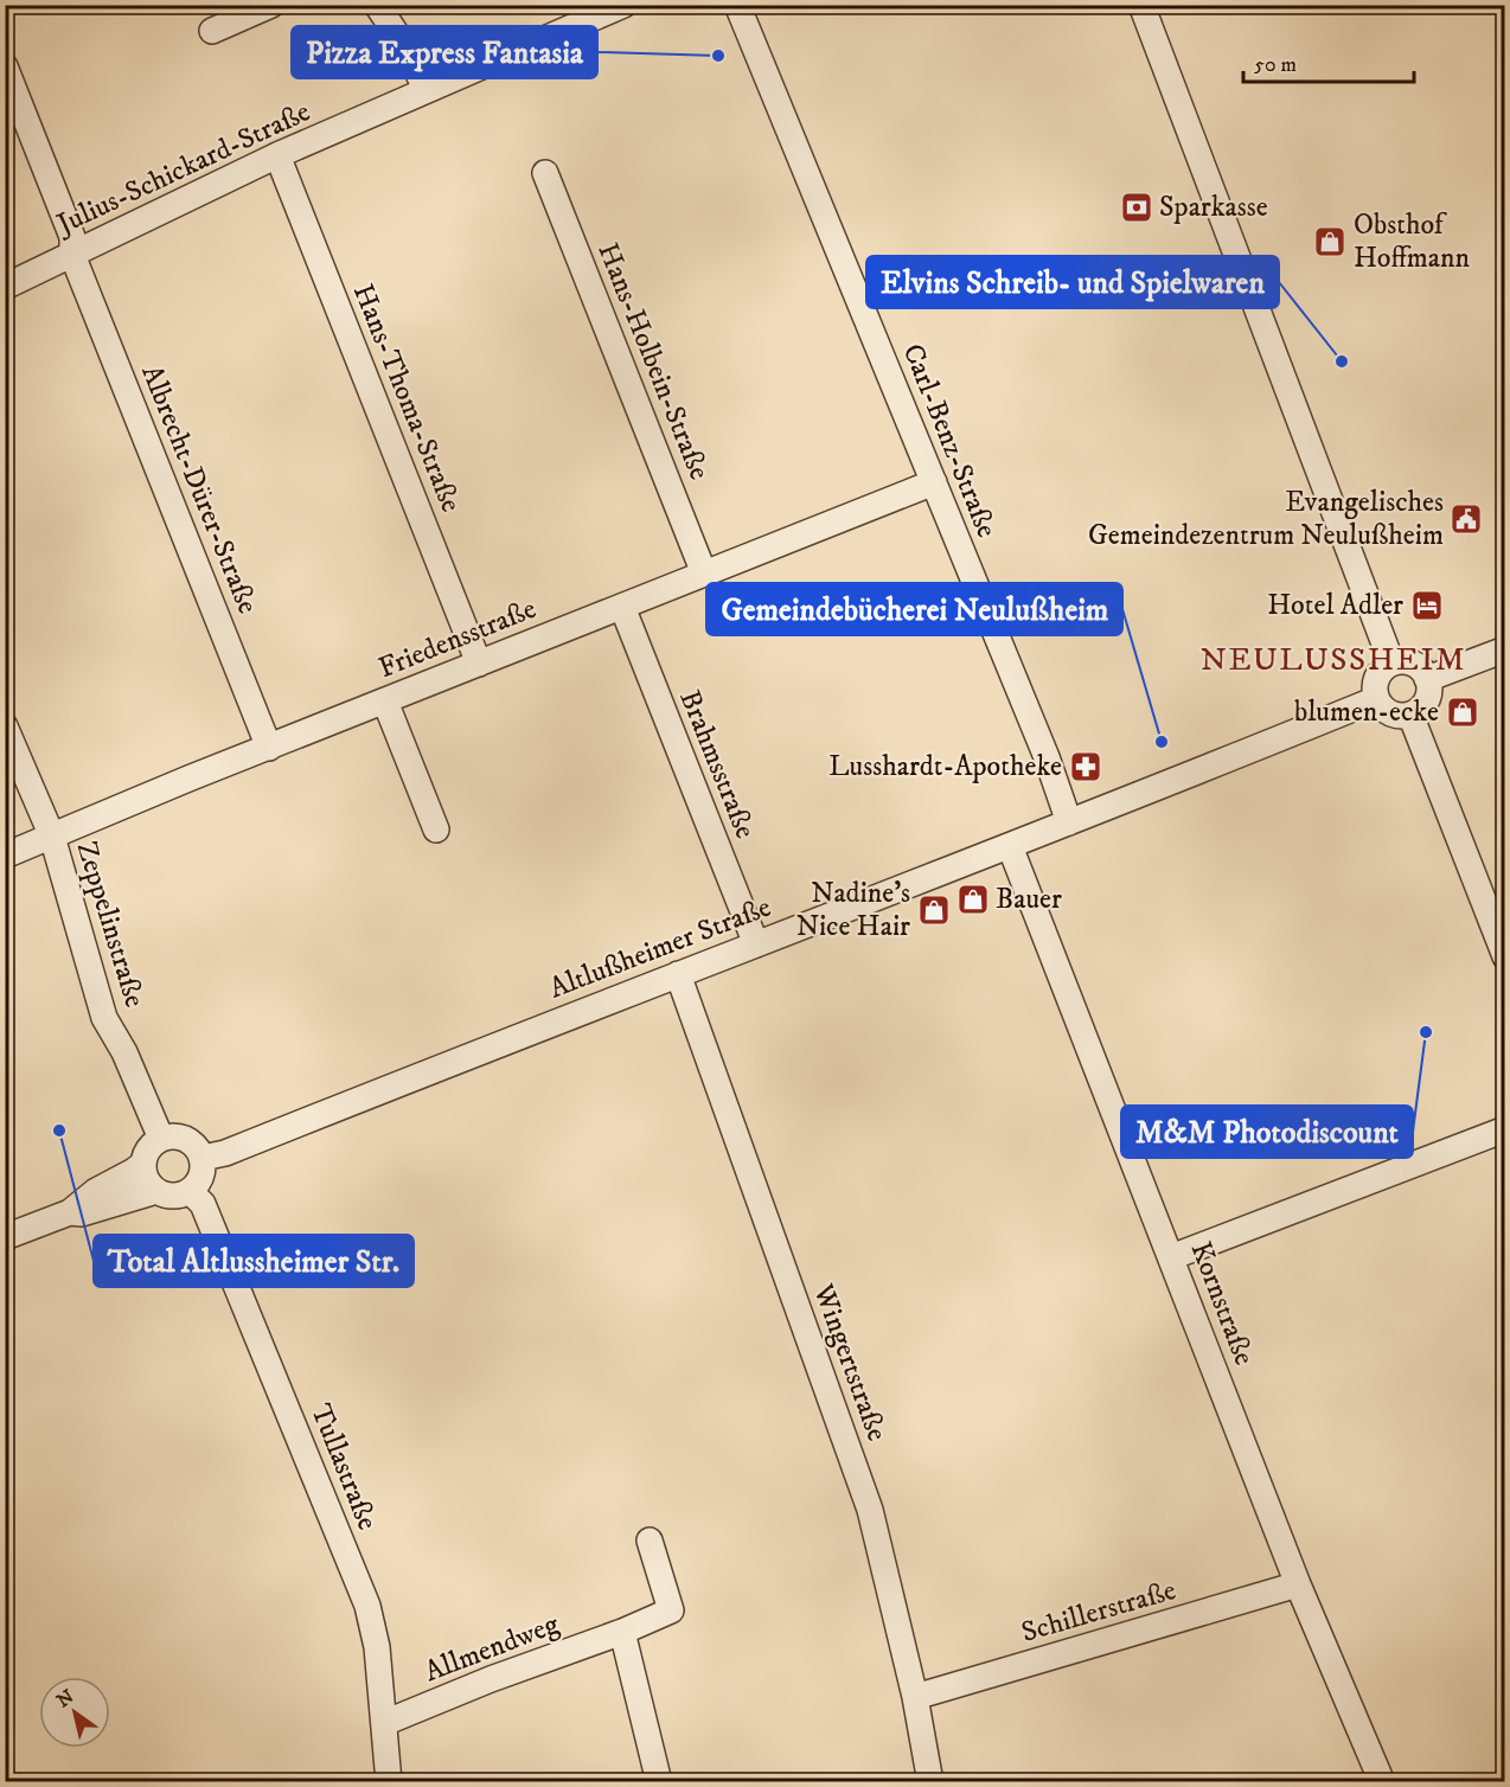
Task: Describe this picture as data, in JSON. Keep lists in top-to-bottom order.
{
  "streets": {
    "street": [
      "Julius-Schickard-Straße",
      "Hans-Holbein-Straße",
      "Hans-Thoma-Straße",
      "Carl-Benz-Straße",
      "Albrecht-Dürer-Straße",
      "Friedensstraße",
      "Brahmsstraße",
      "Zeppelinstraße",
      "Altlußheimer Straße",
      "Kornstraße",
      "Wingertstraße",
      "Tullastraße",
      "Schillerstraße",
      "Allmendweg"
    ]
  },
  "crossings": [
    ["Julius-Schickard-Straße", "Hans-Thoma-Straße"],
    ["Julius-Schickard-Straße", "Albrecht-Dürer-Straße"],
    ["Hans-Holbein-Straße", "Friedensstraße"],
    ["Hans-Thoma-Straße", "Friedensstraße"],
    ["Carl-Benz-Straße", "Friedensstraße"],
    ["Carl-Benz-Straße", "Altlußheimer Straße"],
    ["Albrecht-Dürer-Straße", "Friedensstraße"],
    ["Friedensstraße", "Brahmsstraße"],
    ["Friedensstraße", "Zeppelinstraße"],
    ["Brahmsstraße", "Altlußheimer Straße"],
    ["Zeppelinstraße", "Altlußheimer Straße"],
    ["Zeppelinstraße", "Tullastraße"],
    ["Altlußheimer Straße", "Kornstraße"],
    ["Altlußheimer Straße", "Wingertstraße"],
    ["Altlußheimer Straße", "Tullastraße"],
    ["Kornstraße", "Schillerstraße"],
    ["Wingertstraße", "Schillerstraße"],
    ["Tullastraße", "Allmendweg"]
  ],
  "districts": ["NEULUSSHEIM"],
  "places": {
    "other": [
      "Pizza Express Fantasia",
      "Elvins Schreib- und Spielwaren",
      "Gemeindebücherei Neulußheim",
      "M&M Photodiscount",
      "Total Altlussheimer Str."
    ],
    "bank": ["Sparkasse"],
    "shop": [
      "Obsthof Hoffmann",
      "blumen-ecke",
      "Bauer",
      "Nadine's Nice Hair"
    ],
    "public building": ["Evangelisches Gemeindezentrum Neulußheim"],
    "hotel": ["Hotel Adler"],
    "pharmacy": ["Lusshardt-Apotheke"]
  },
  "scale_bar": "50 m",
  "north": "top left"
}
